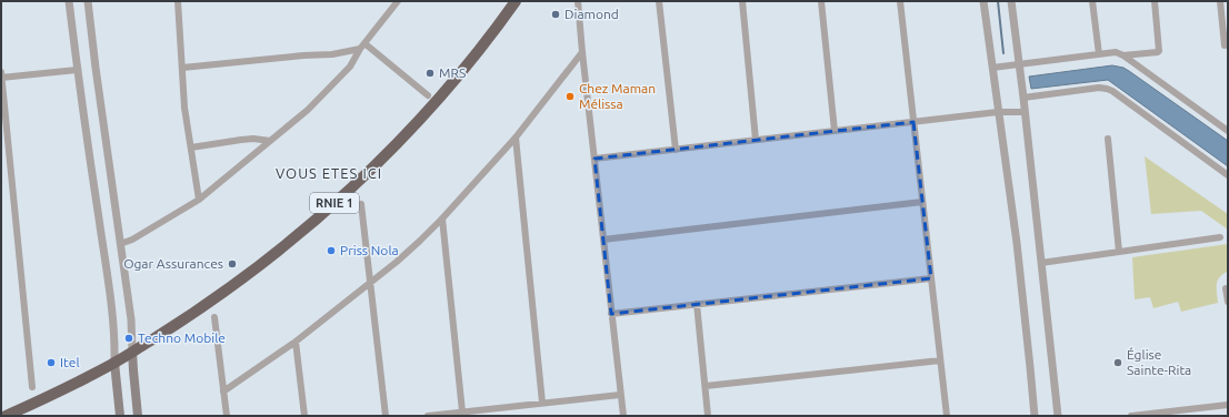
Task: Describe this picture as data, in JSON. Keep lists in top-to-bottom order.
{
  "streets": {
    "highway": ["RNIE 1"]
  },
  "districts": ["VOUS ETES ICI"],
  "places": [
    "Diamond",
    "MRS",
    "Chez Maman Mélissa",
    "Priss Nola",
    "Ogar Assurances",
    "Techno Mobile",
    "Itel",
    "Église Sainte-Rita"
  ]
}
